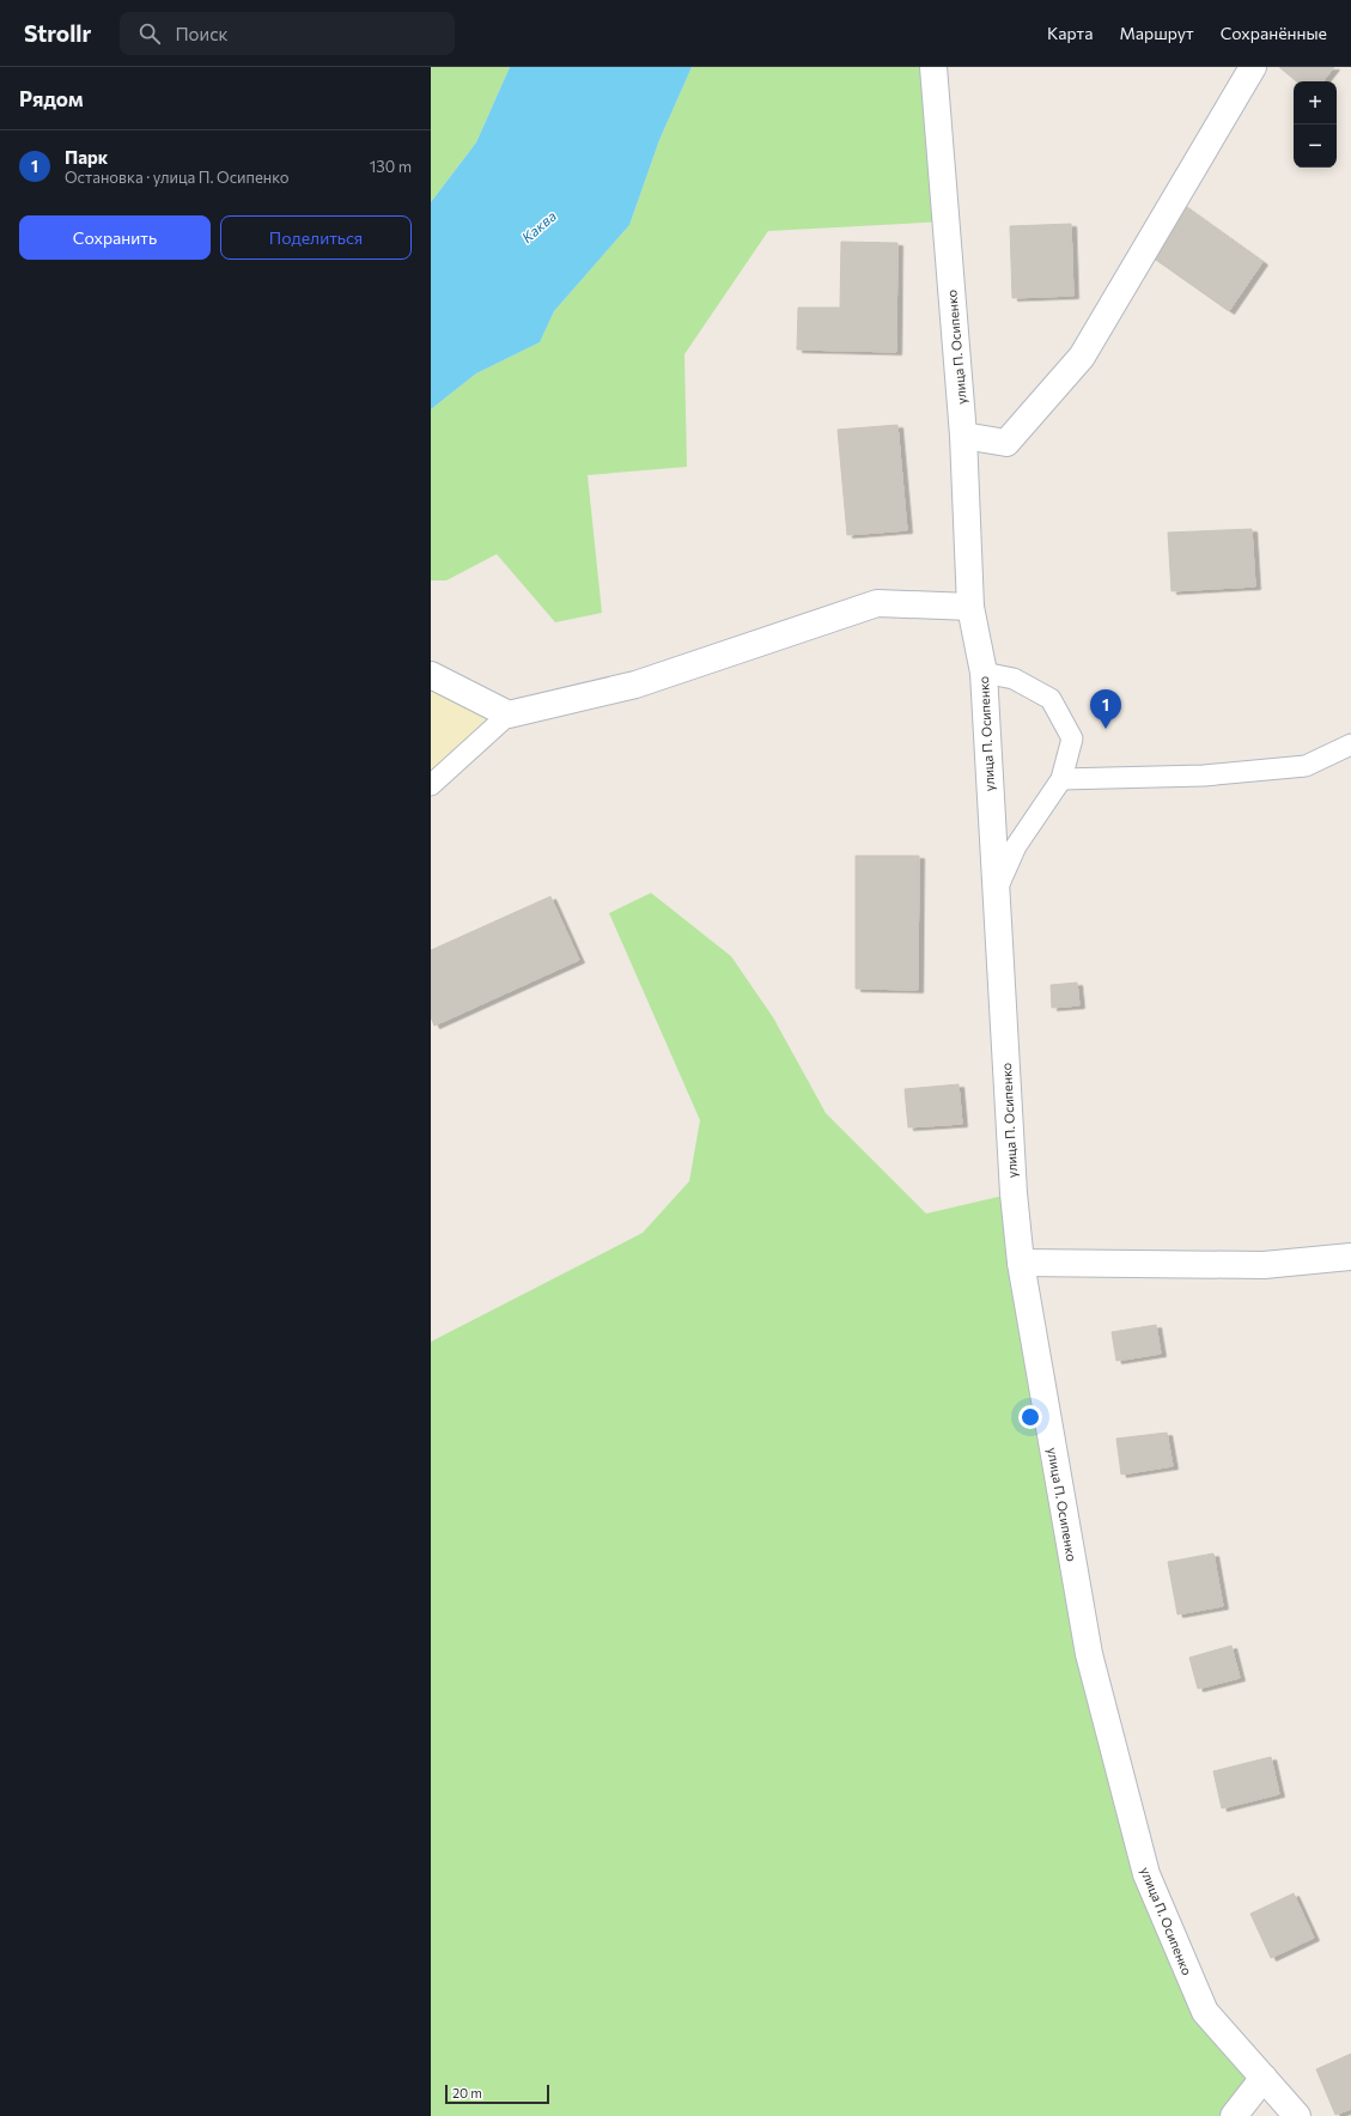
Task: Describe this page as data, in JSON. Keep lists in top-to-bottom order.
{
  "streets": {
    "street": ["улица П. Осипенко"]
  },
  "water": ["Каква"],
  "scale_bar": "20 m",
  "page": {
    "header": "Strollr",
    "search": "Поиск",
    "nav": ["Карта", "Маршрут", "Сохранённые"],
    "heading": "Рядом",
    "map_buttons": ["+", "−"],
    "list": [
      {
        "mark": "1",
        "name": "Парк",
        "note": "Остановка · улица П. Осипенко",
        "value": "130 m"
      }
    ],
    "buttons": ["Сохранить", "Поделиться"],
    "pins": "1",
    "scale": "20 m"
  }
}
